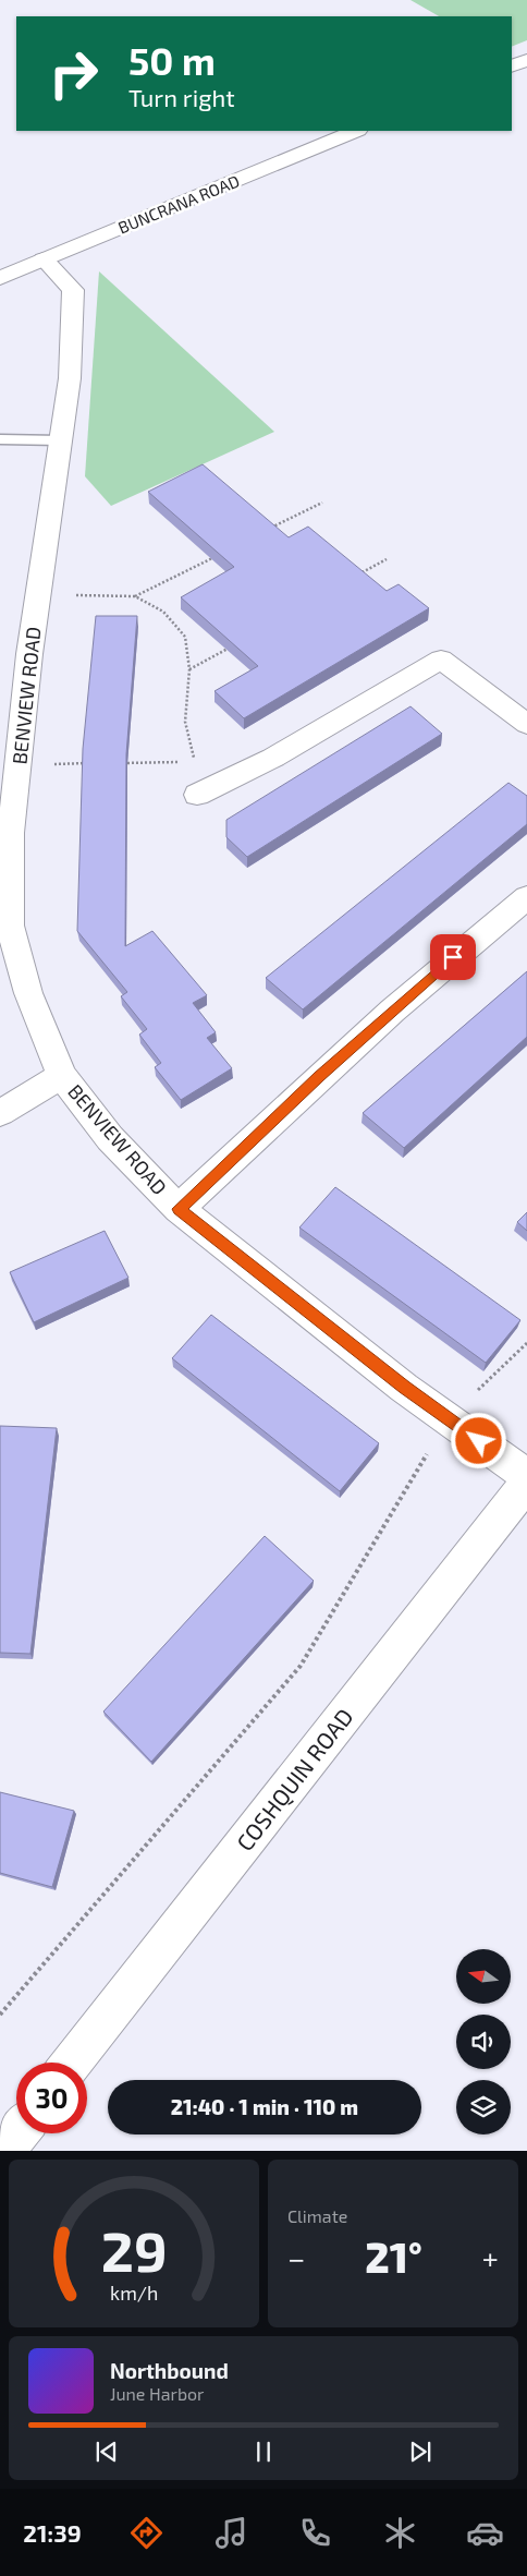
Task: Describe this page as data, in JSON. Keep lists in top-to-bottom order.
{
  "streets": {
    "main road": ["BUNCRANA ROAD", "BENVIEW ROAD", "COSHQUIN ROAD"]
  },
  "crossings": [
    ["BUNCRANA ROAD", "BENVIEW ROAD"]
  ],
  "north": "left",
  "page": {
    "turn": ["50 m", "Turn right"],
    "limit": "30",
    "trip": "21:40 · 1 min · 110 m",
    "tile": "Climate",
    "heat": ["−", "21°", "+"],
    "song": ["Northbound", "June Harbor"],
    "tabs": "21:39",
    "gauge": ["29", "km/h"]
  }
}
